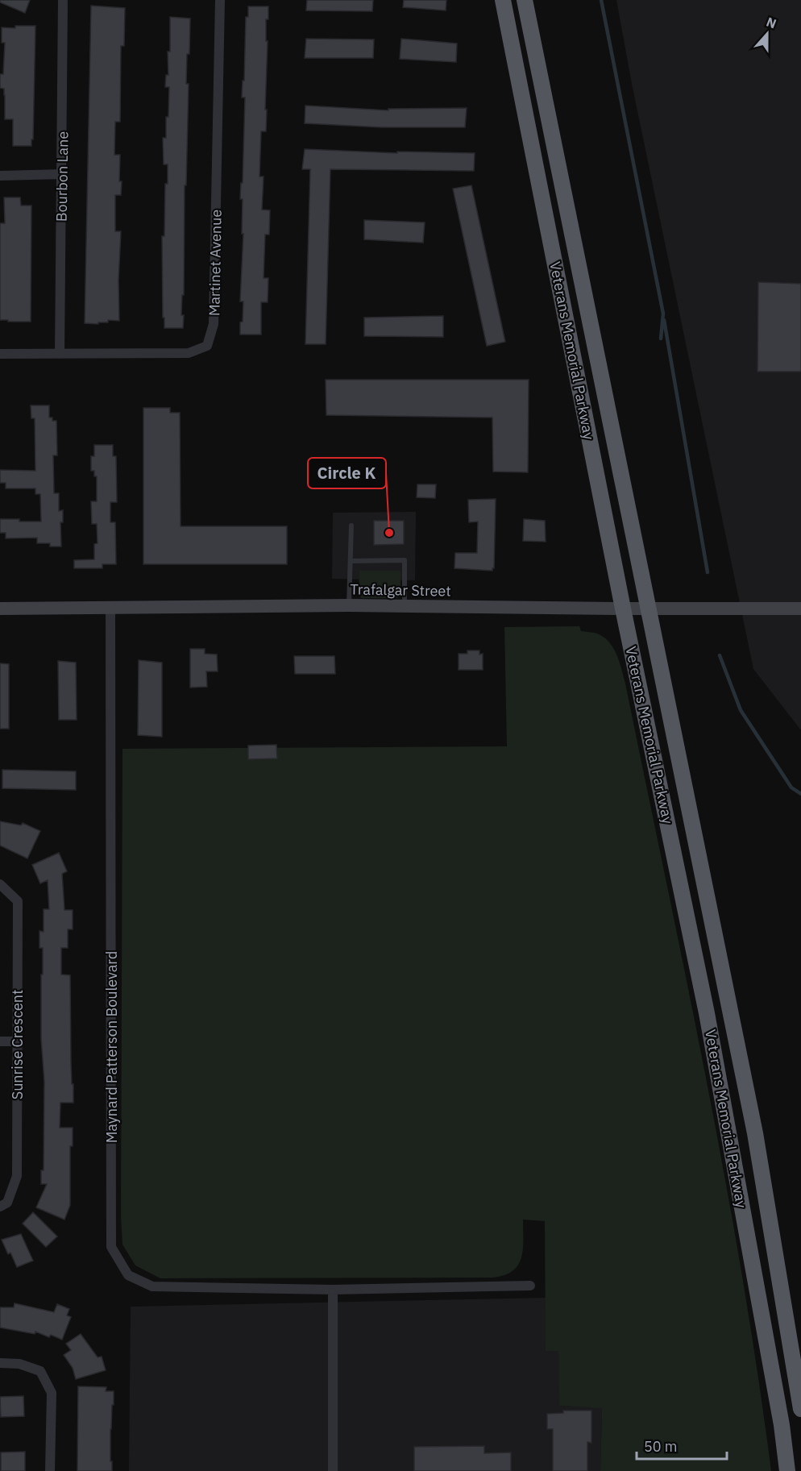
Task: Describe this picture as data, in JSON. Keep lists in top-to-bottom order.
{
  "streets": {
    "highway": ["Veterans Memorial Parkway"],
    "main road": ["Trafalgar Street"],
    "street": [
      "Bourbon Lane",
      "Martinet Avenue",
      "Sunrise Crescent",
      "Maynard Patterson Boulevard"
    ]
  },
  "crossings": [
    ["Bourbon Lane", "Martinet Avenue"],
    ["Veterans Memorial Parkway", "Trafalgar Street"],
    ["Trafalgar Street", "Maynard Patterson Boulevard"]
  ],
  "places": ["Circle K"],
  "scale_bar": "50 m",
  "north": "top"
}
